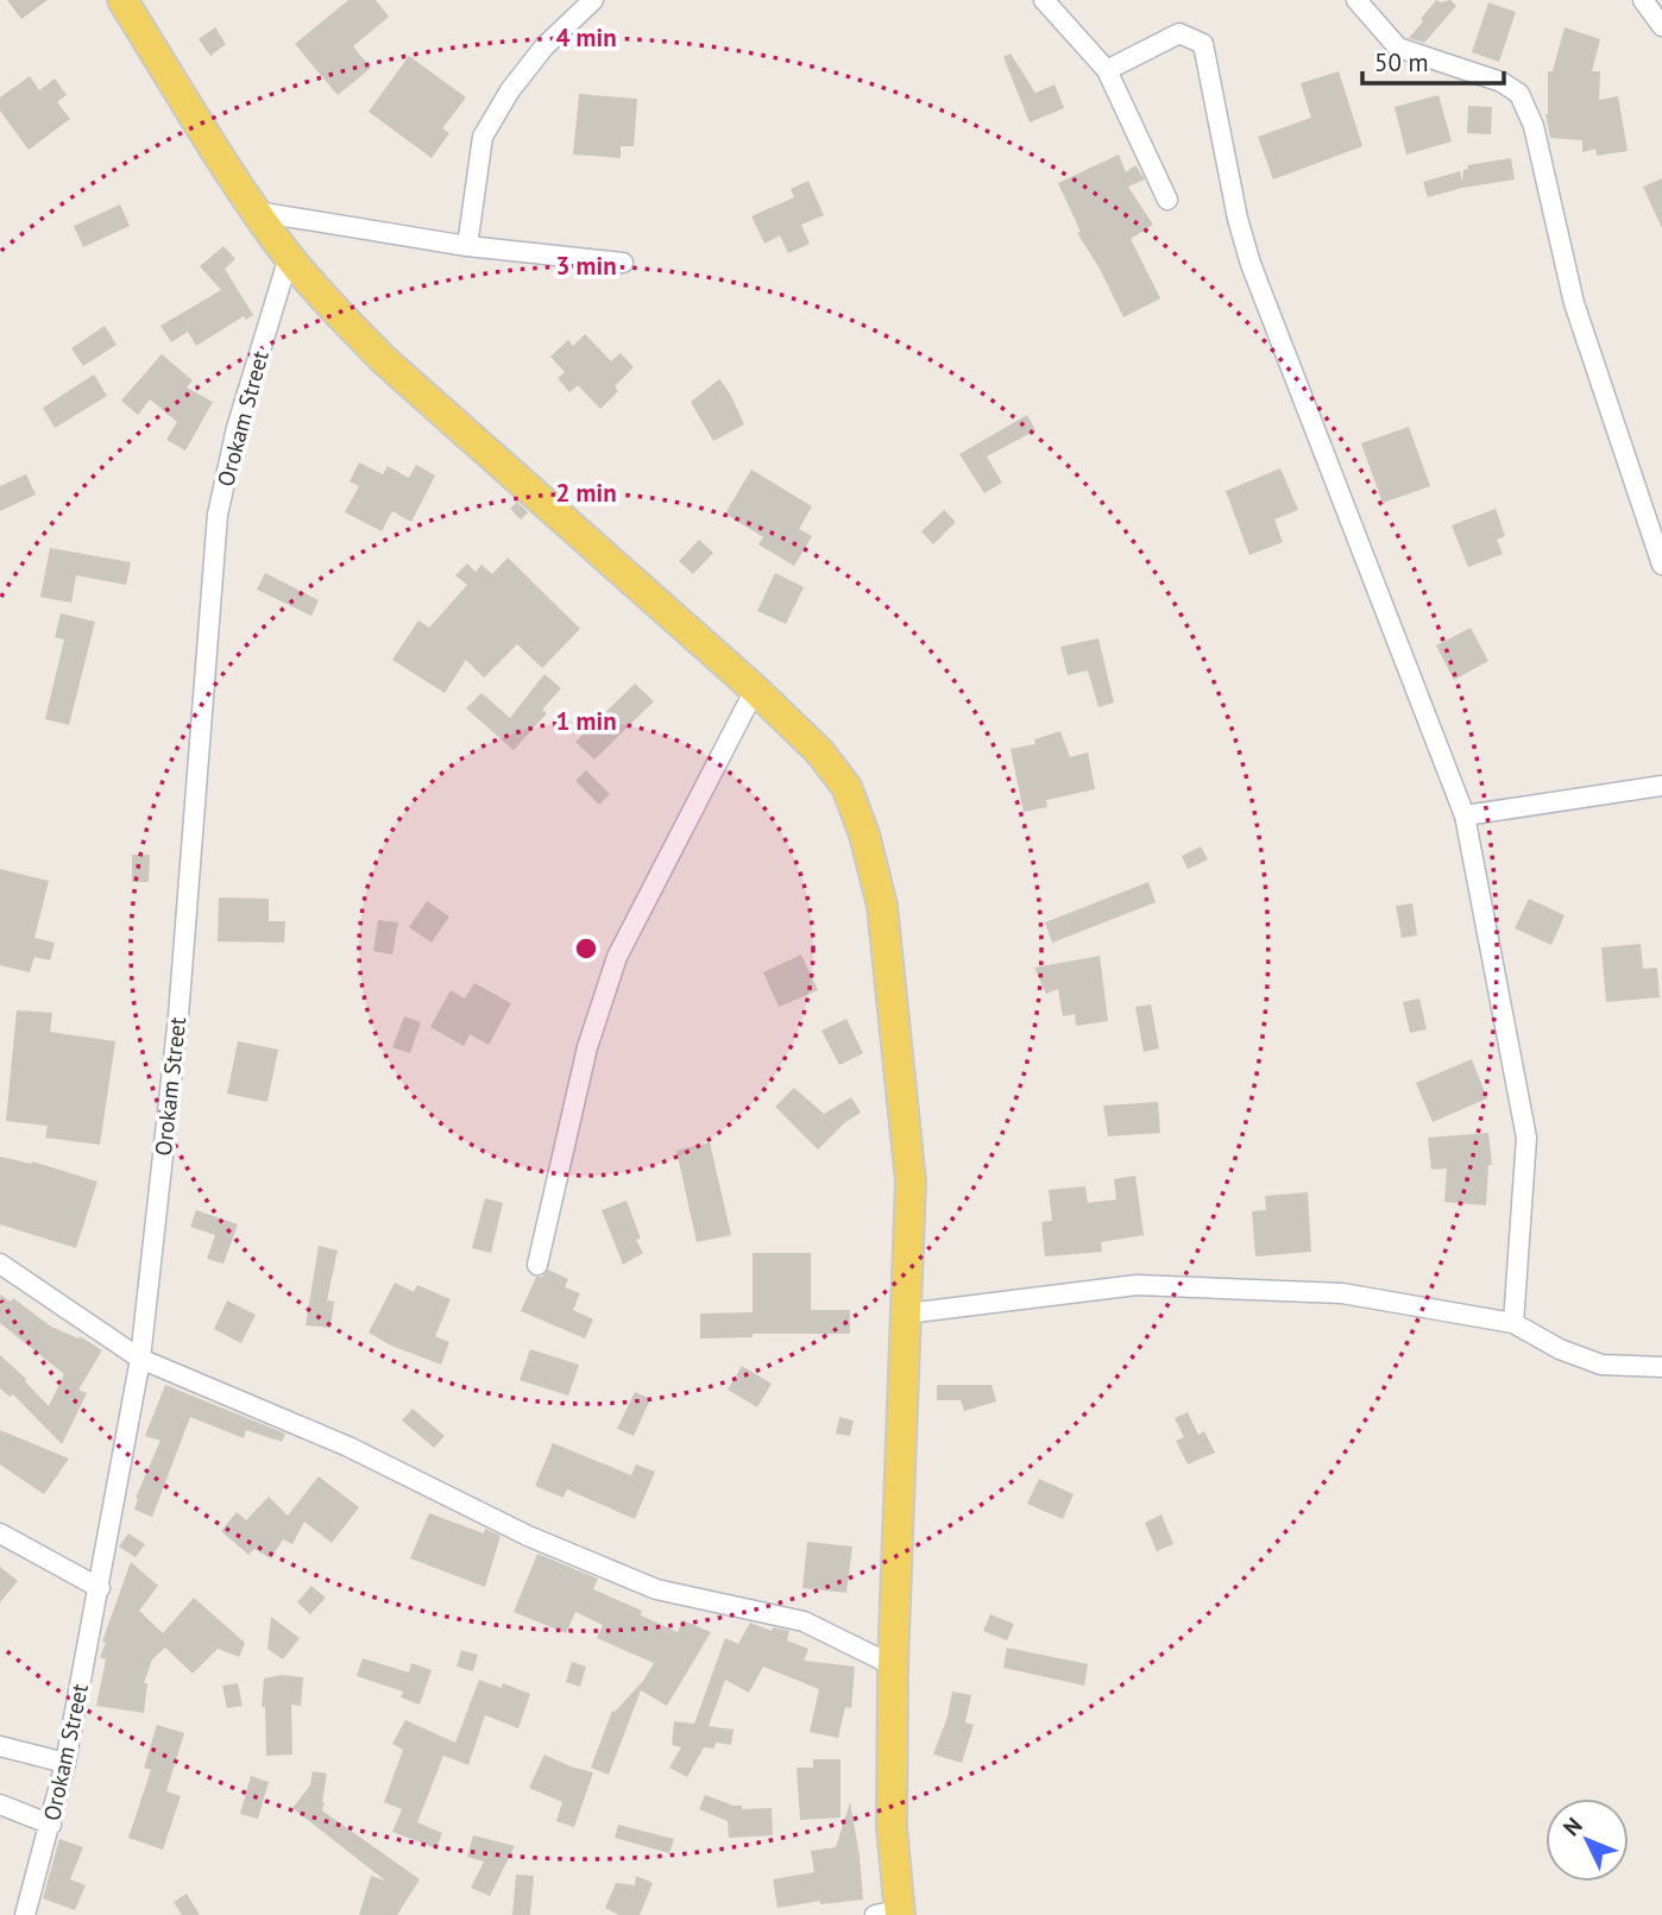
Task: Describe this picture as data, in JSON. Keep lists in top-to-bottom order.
{
  "streets": {
    "street": ["Orokam Street"]
  },
  "scale_bar": "50 m",
  "north": "top left",
  "rings": [
    "4 min",
    "3 min",
    "2 min",
    "1 min"
  ]
}
